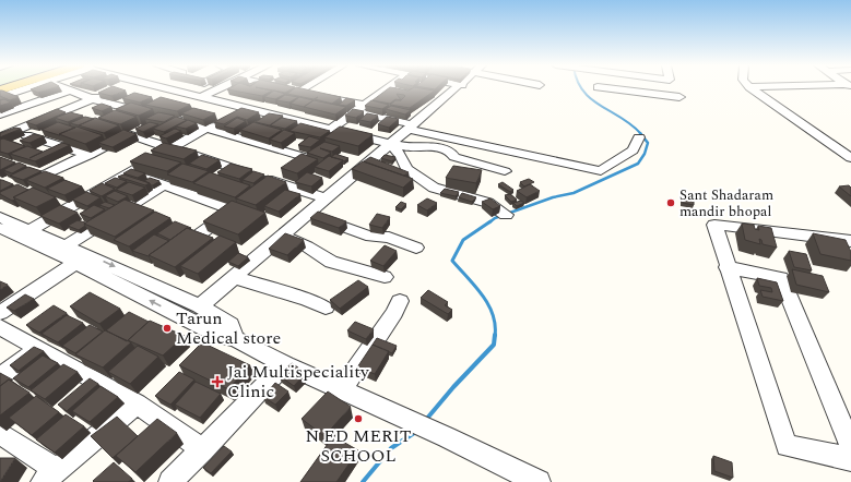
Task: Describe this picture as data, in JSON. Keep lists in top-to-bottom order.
{
  "places": {
    "other": ["Sant Shadaram mandir bhopal", "Tarun Medical store", "N ED MERIT SCHOOL"],
    "health": ["Jai Multispeciality Clinic"]
  }
}
